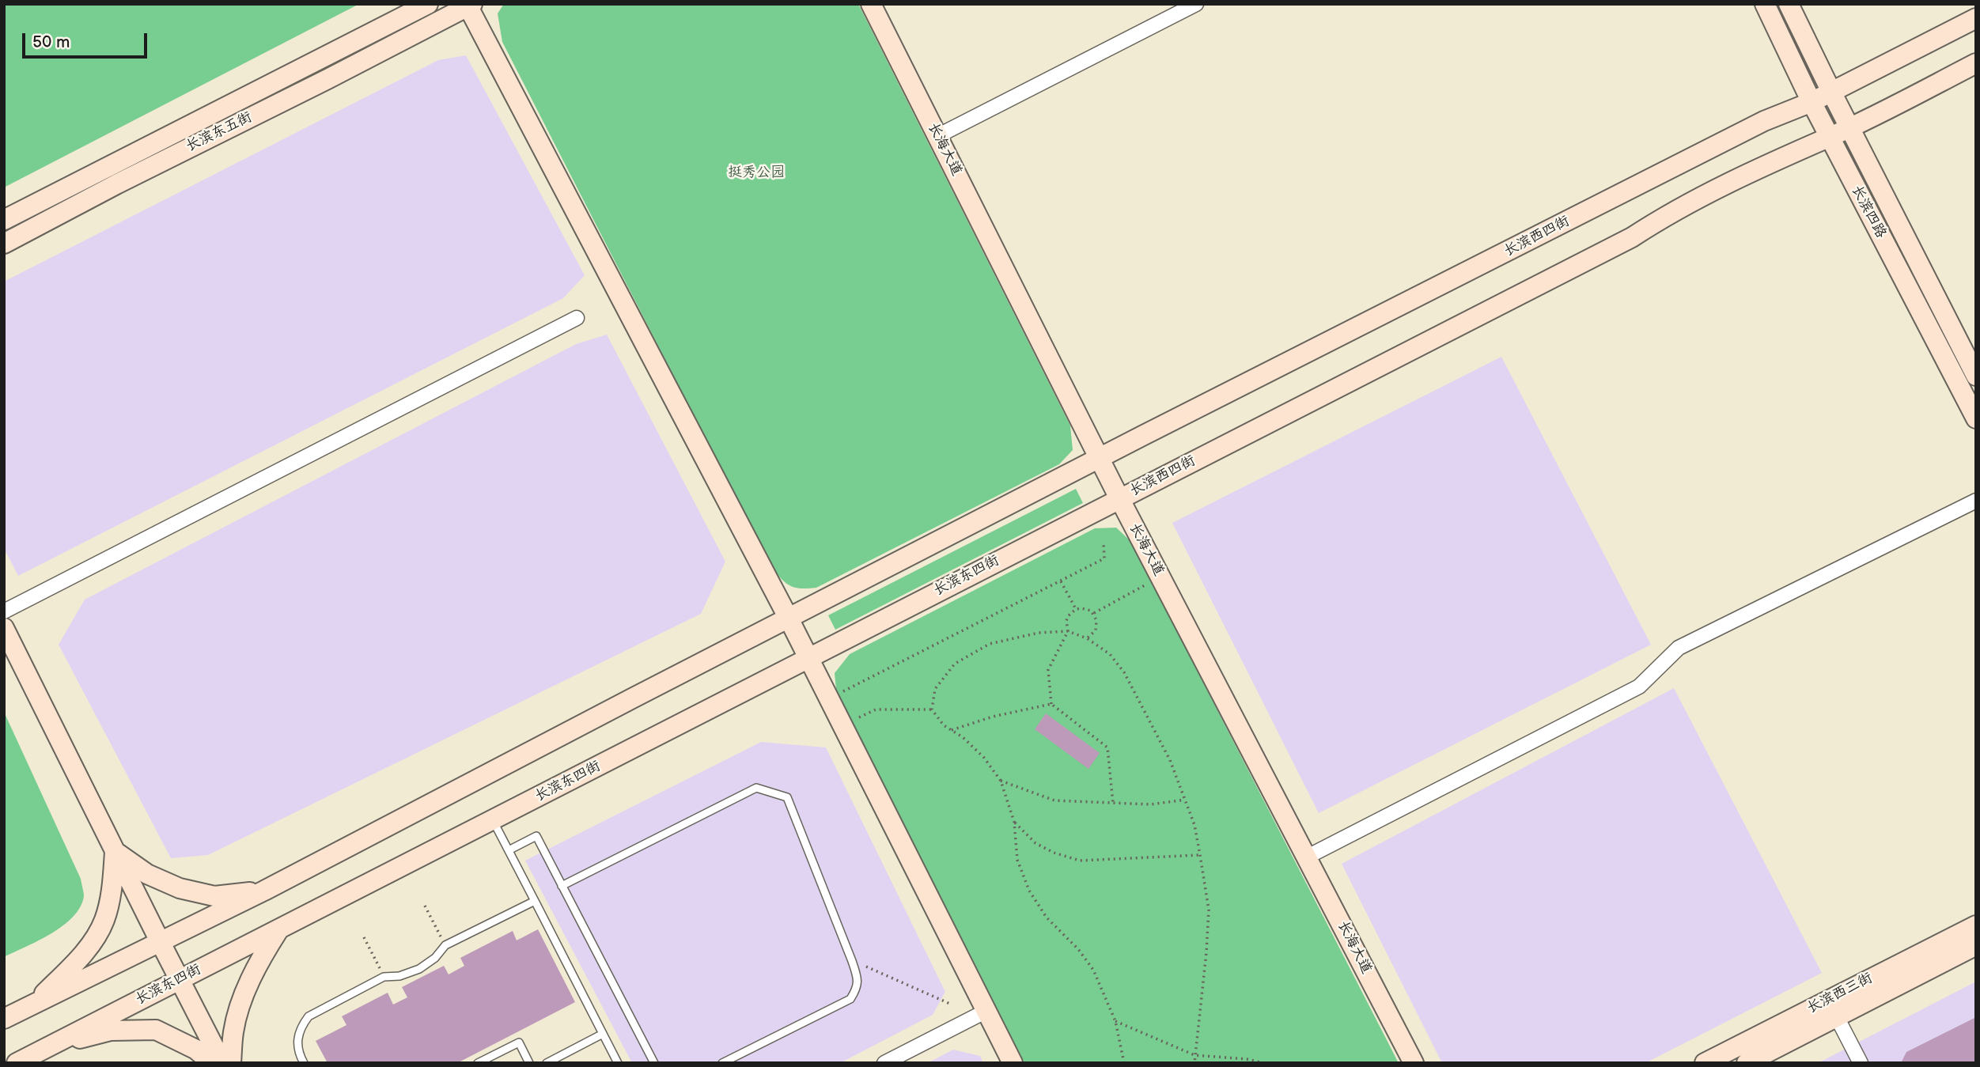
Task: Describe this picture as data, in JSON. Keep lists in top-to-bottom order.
{
  "streets": {
    "main road": [
      "长滨东五街",
      "长海大道",
      "长滨四路",
      "长滨西四街",
      "长滨东四街",
      "长滨西三街"
    ]
  },
  "crossings": [
    ["长海大道", "长滨西四街"],
    ["长海大道", "长滨东四街"],
    ["长滨四路", "长滨西四街"],
    ["长滨西四街", "长滨东四街"]
  ],
  "parks": ["挺秀公园"],
  "scale_bar": "50 m"
}
